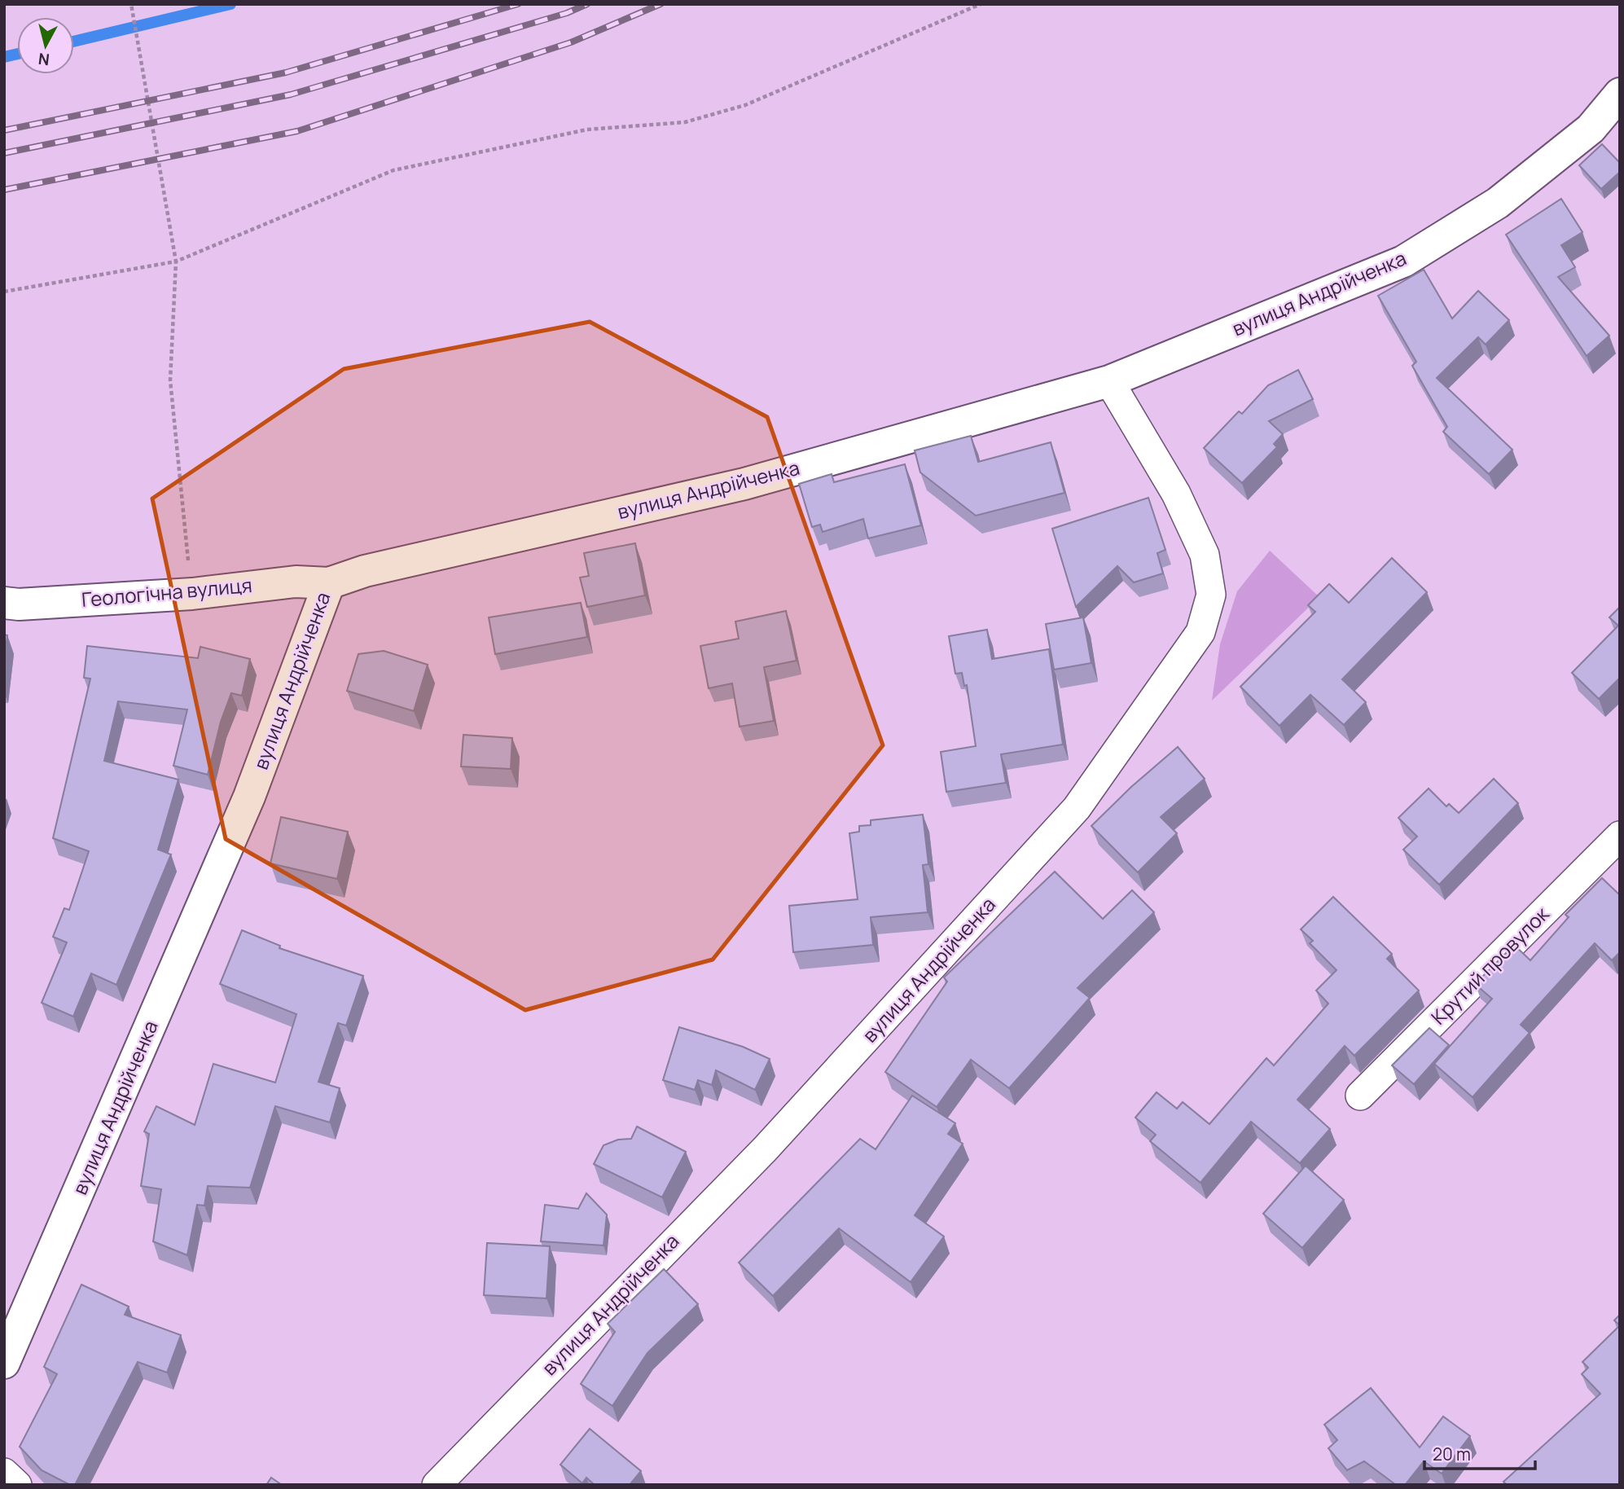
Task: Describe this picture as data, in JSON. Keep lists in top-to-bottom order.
{
  "streets": {
    "street": ["вулиця Андрійченка", "Геологічна вулиця", "Крутий провулок"]
  },
  "crossings": [
    ["вулиця Андрійченка", "Геологічна вулиця"]
  ],
  "scale_bar": "20 m",
  "north": "bottom"
}
